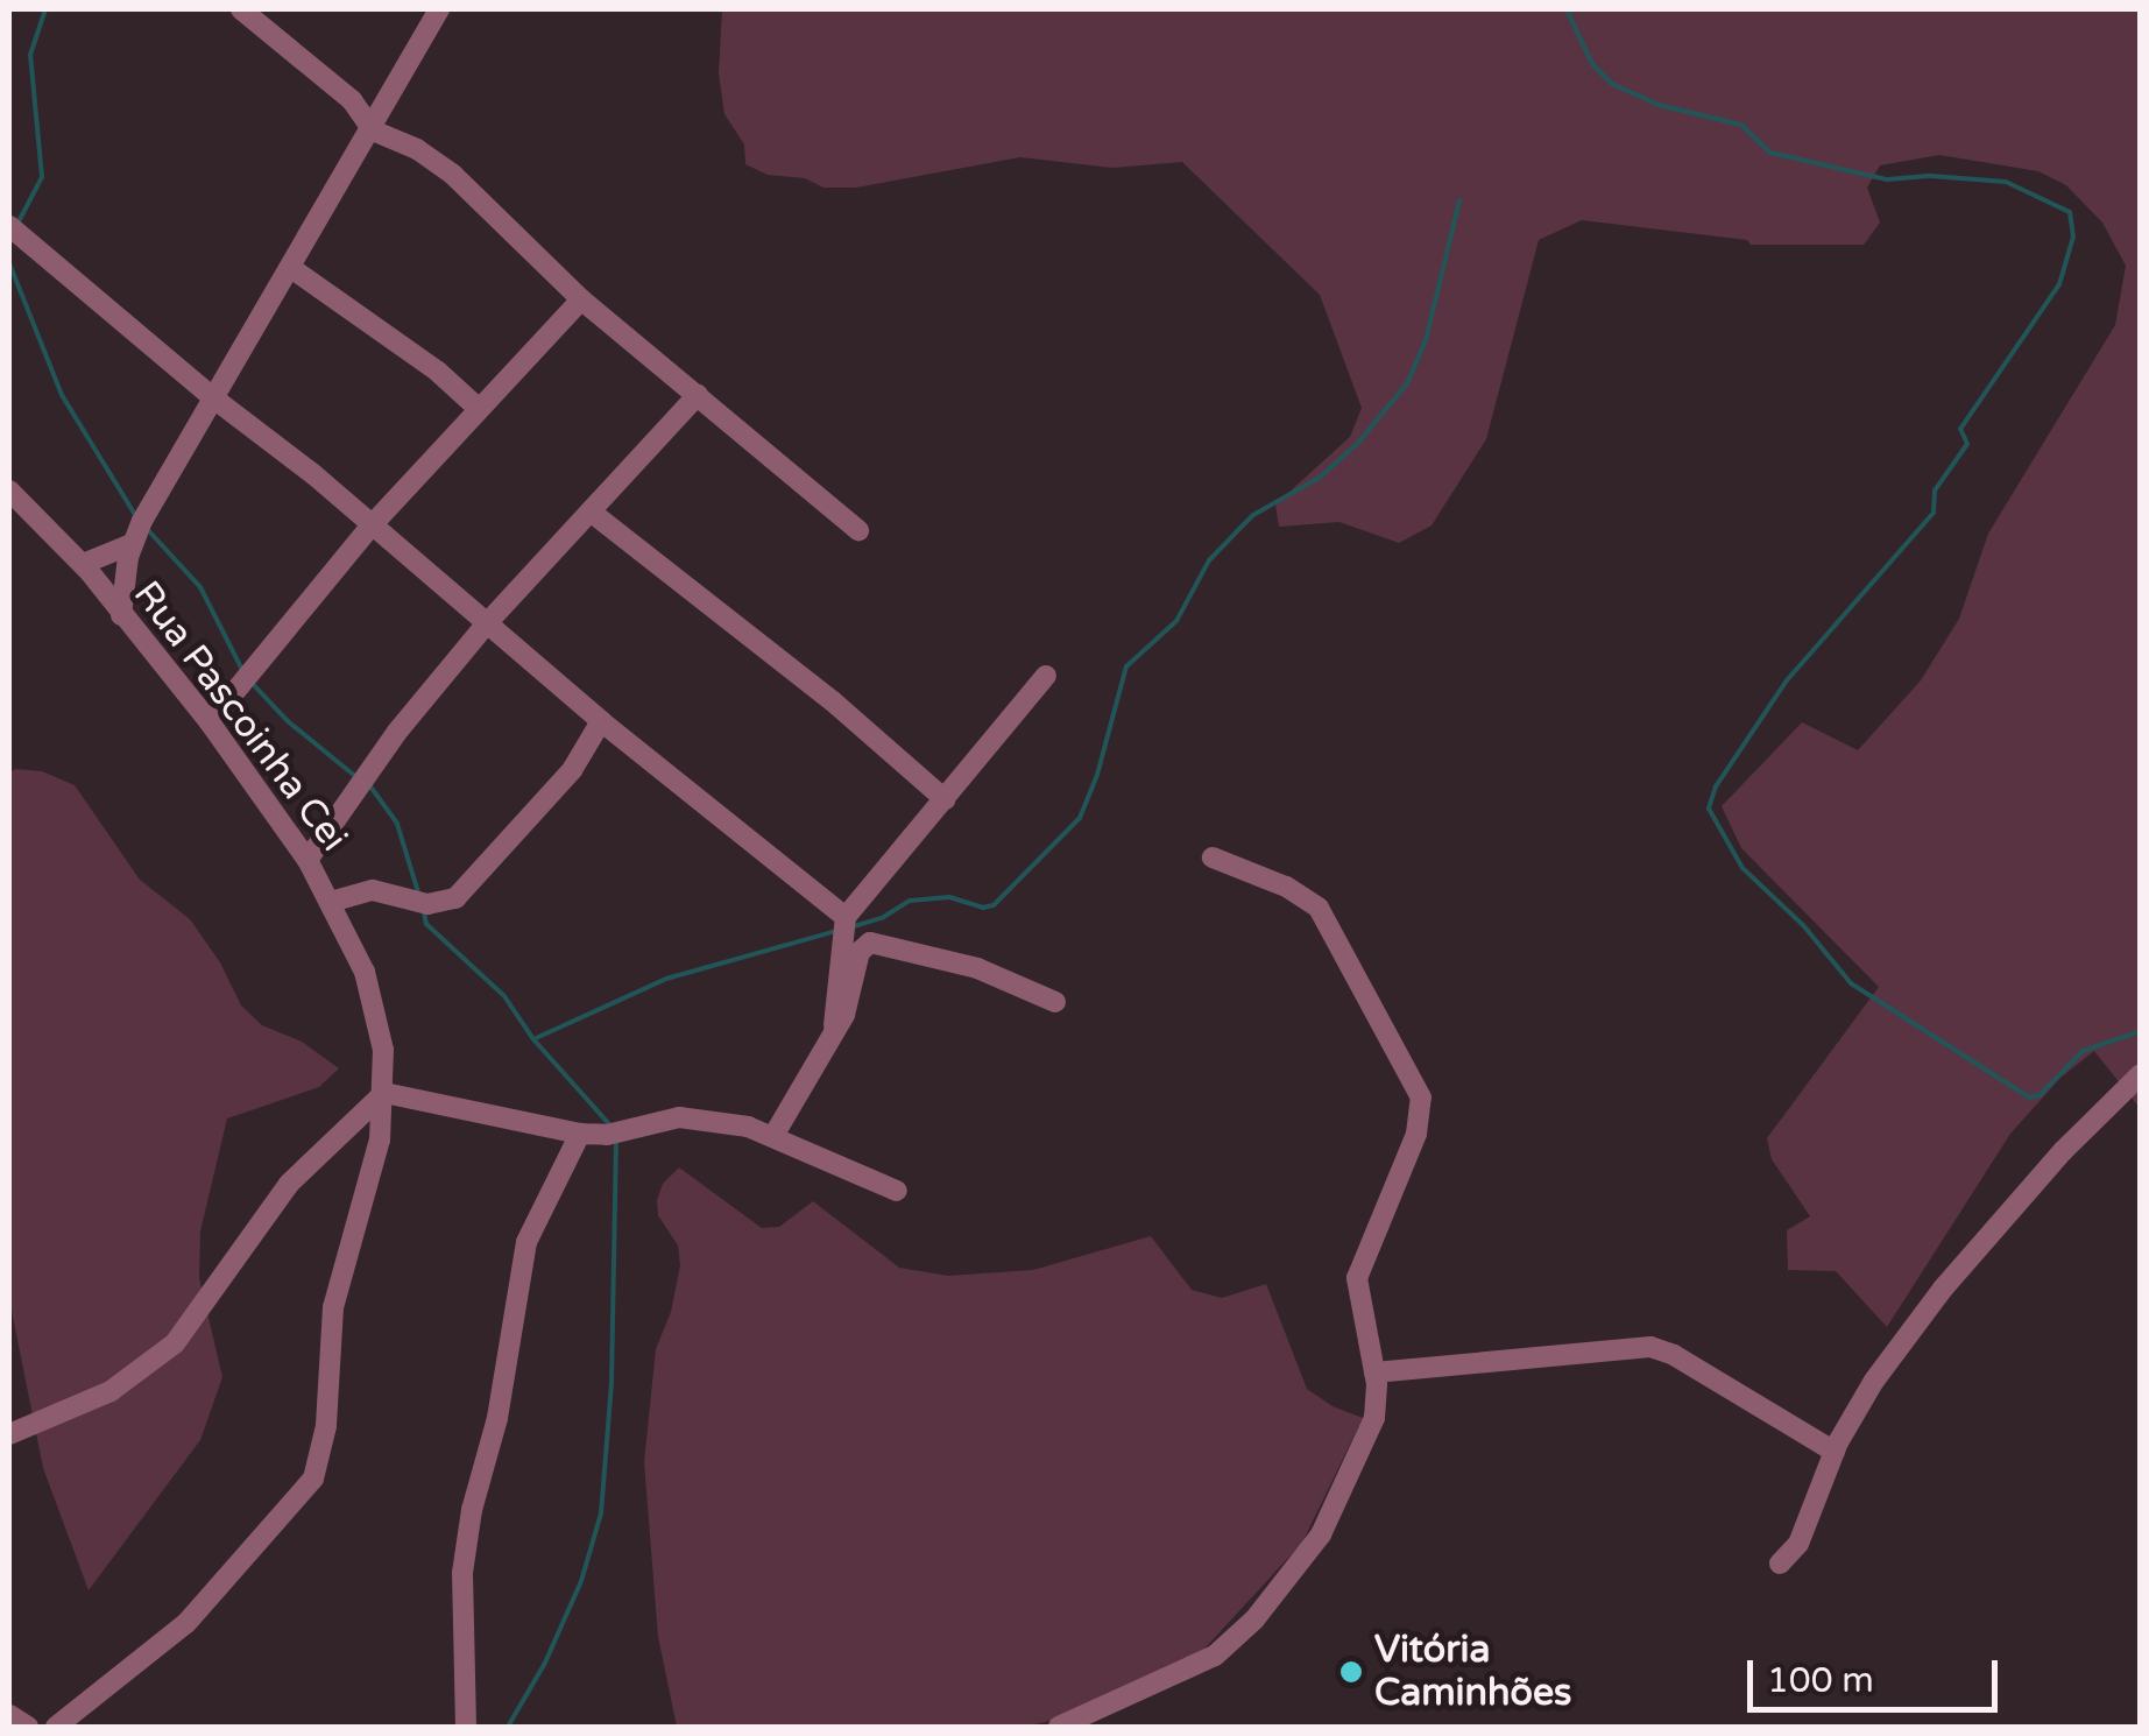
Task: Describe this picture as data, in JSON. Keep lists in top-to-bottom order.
{
  "streets": {
    "street": ["Rua Pascoinha Cei"]
  },
  "places": ["Vitória Caminhões"],
  "scale_bar": "100 m"
}
